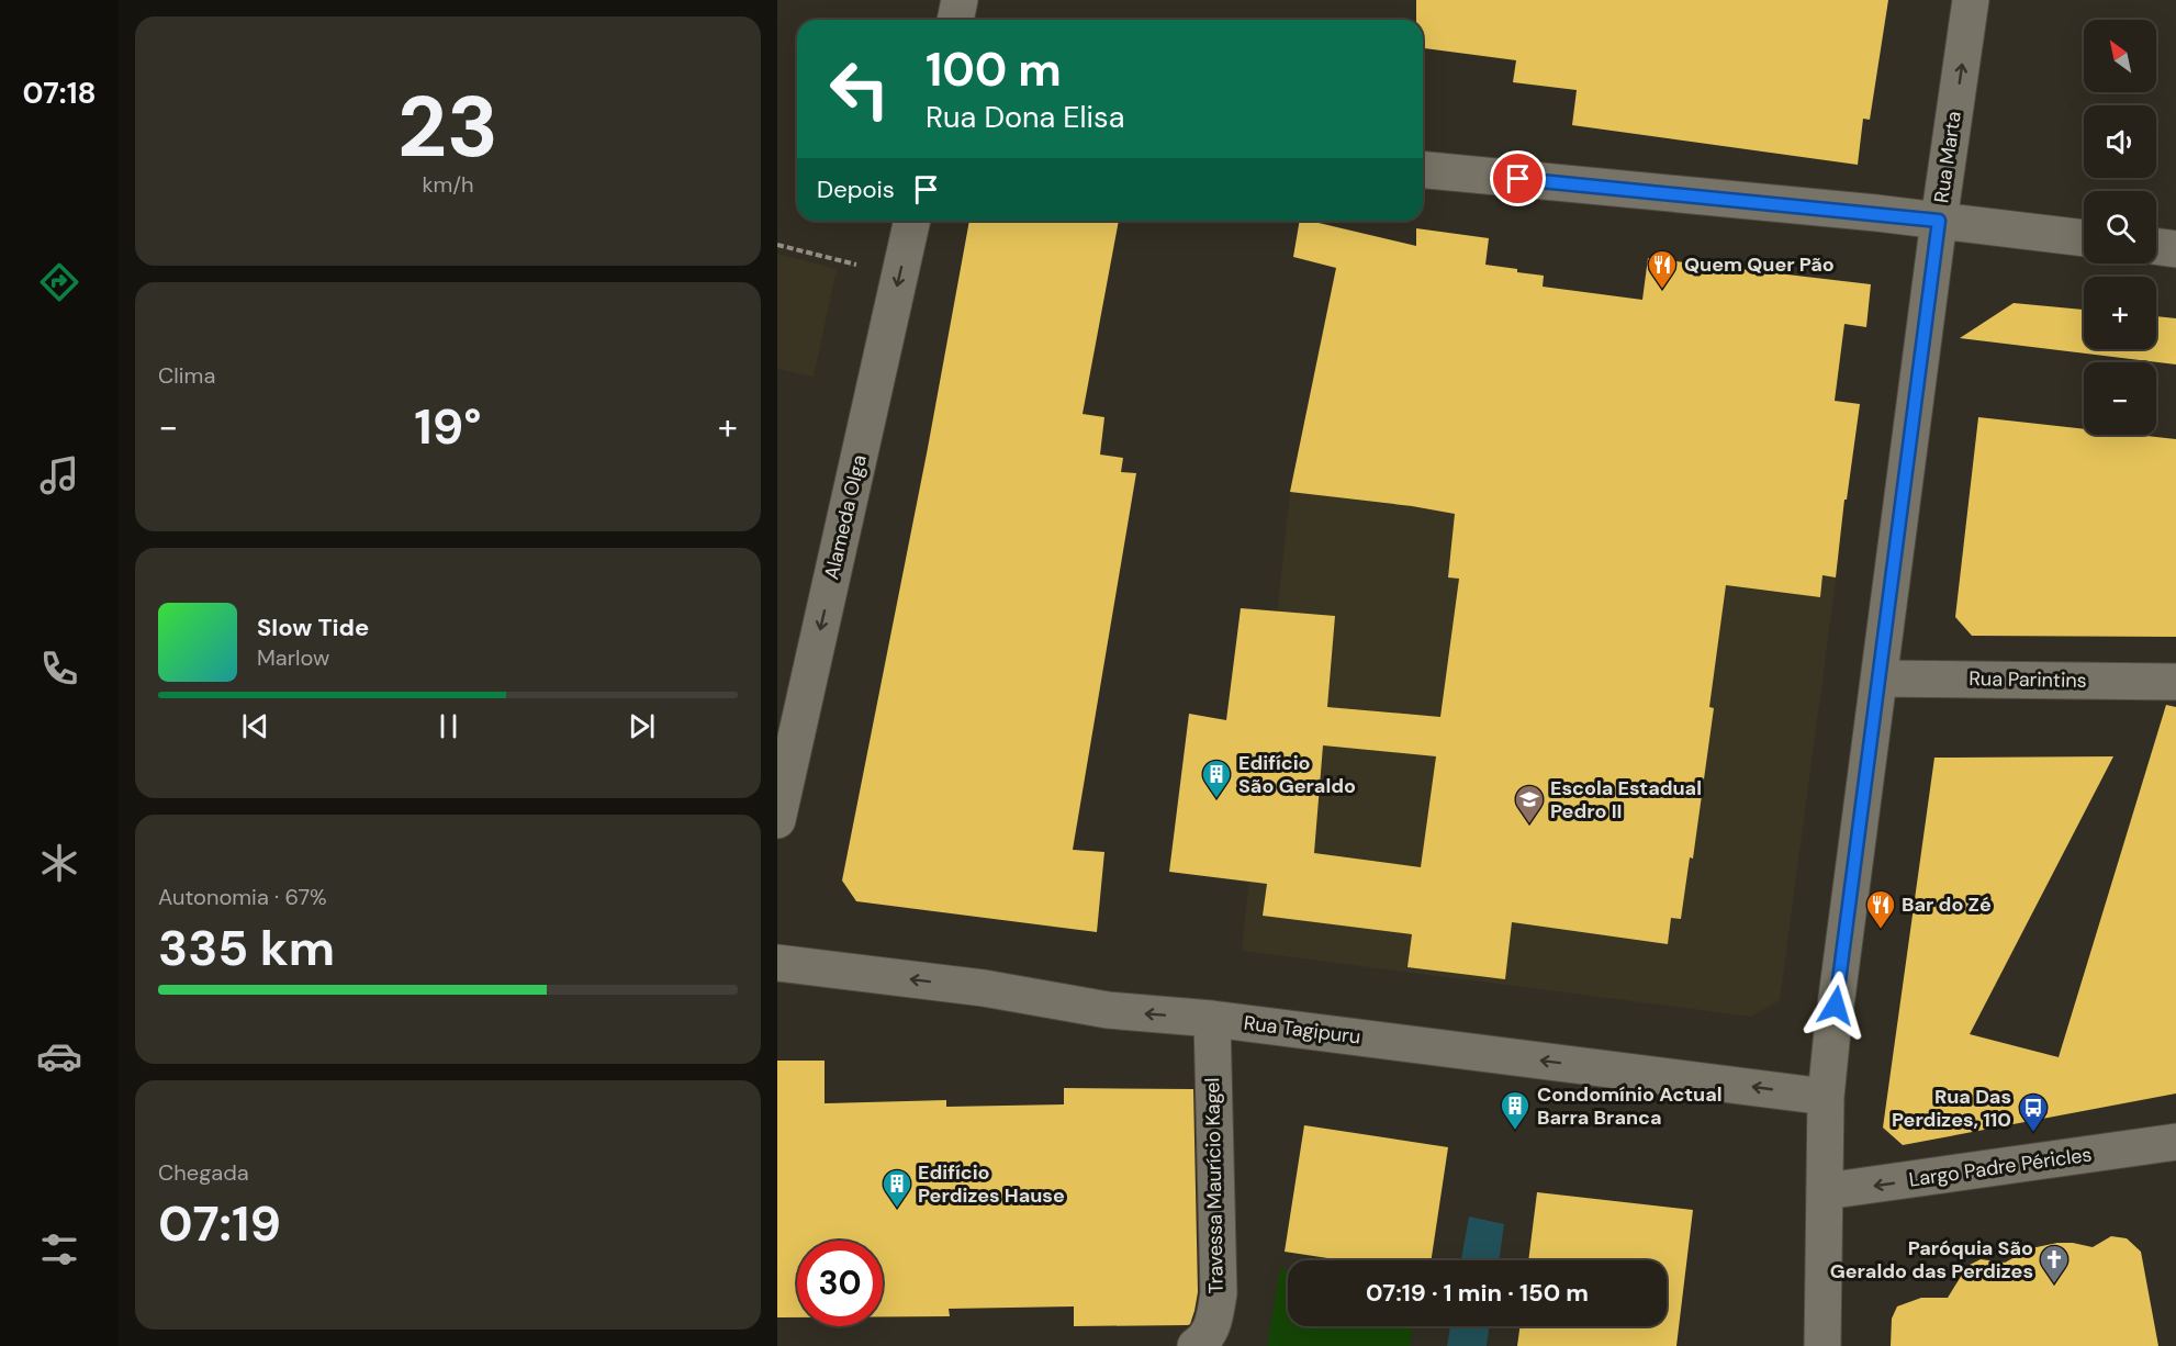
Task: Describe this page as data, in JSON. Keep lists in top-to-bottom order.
{
  "streets": {
    "street": [
      "Rua Marta",
      "Alameda Olga",
      "Rua Parintins",
      "Rua Tagipuru",
      "Largo Padre Péricles",
      "Travessa Maurício Kagel"
    ]
  },
  "crossings": [
    ["Rua Marta", "Rua Parintins"],
    ["Rua Marta", "Rua Tagipuru"],
    ["Rua Tagipuru", "Travessa Maurício Kagel"]
  ],
  "one_way": ["Alameda Olga", "Rua Tagipuru", "Largo Padre Péricles"],
  "places": {
    "restaurant": ["Quem Quer Pão", "Bar do Zé"],
    "building": ["Edifício São Geraldo", "Condomínio Actual Barra Branca", "Edifício Perdizes Hause"],
    "school or university": ["Escola Estadual Pedro II"],
    "bus stop": ["Rua Das Perdizes, 110"],
    "church": ["Paróquia São Geraldo das Perdizes"]
  },
  "north": "top left",
  "page": {
    "tabs": "07:18",
    "tile": [
      ["23", "km/h"],
      "Clima",
      ["Autonomia · 67%", "335 km"],
      ["Chegada", "07:19"]
    ],
    "map_buttons": ["+", "−"],
    "turn": ["100 m", "Rua Dona Elisa"],
    "then": "Depois",
    "heat": ["−", "19°", "+"],
    "song": ["Slow Tide", "Marlow"],
    "limit": "30",
    "trip": "07:19 · 1 min · 150 m"
  }
}
